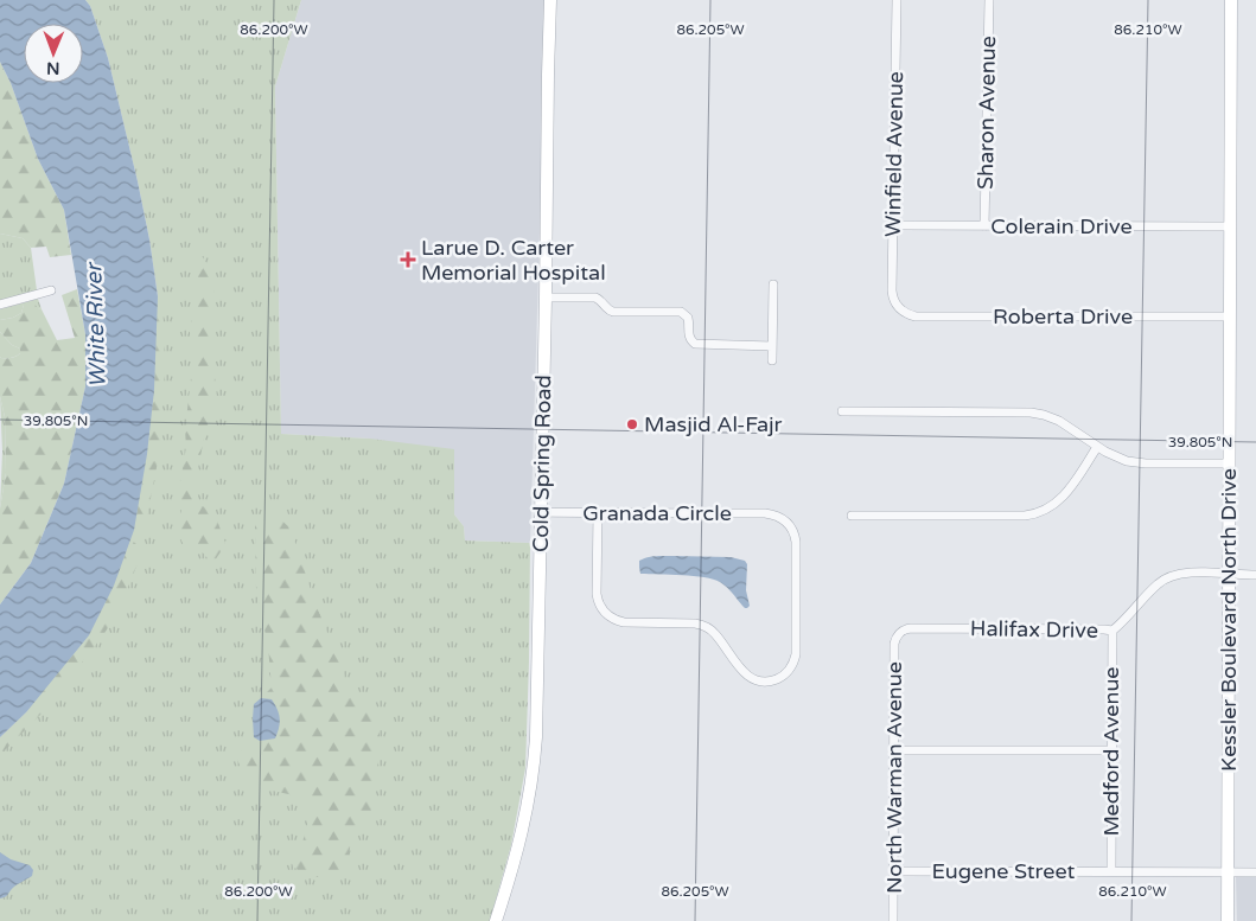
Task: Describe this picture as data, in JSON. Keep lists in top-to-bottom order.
{
  "streets": {
    "street": [
      "Sharon Avenue",
      "Winfield Avenue",
      "Colerain Drive",
      "Roberta Drive",
      "Cold Spring Road",
      "Granada Circle",
      "Kessler Boulevard North Drive",
      "Halifax Drive",
      "Medford Avenue",
      "North Warman Avenue",
      "Eugene Street"
    ]
  },
  "crossings": [
    ["Sharon Avenue", "Colerain Drive"],
    ["Winfield Avenue", "Colerain Drive"],
    ["Winfield Avenue", "Roberta Drive"],
    ["Colerain Drive", "Kessler Boulevard North Drive"],
    ["Roberta Drive", "Kessler Boulevard North Drive"],
    ["Cold Spring Road", "Granada Circle"],
    ["Kessler Boulevard North Drive", "Halifax Drive"],
    ["Kessler Boulevard North Drive", "Eugene Street"],
    ["Halifax Drive", "Medford Avenue"],
    ["Halifax Drive", "North Warman Avenue"],
    ["Medford Avenue", "Eugene Street"],
    ["North Warman Avenue", "Eugene Street"]
  ],
  "water": ["White River"],
  "places": {
    "health": ["Larue D. Carter Memorial Hospital"],
    "other": ["Masjid Al-Fajr"]
  },
  "north": "bottom",
  "coordinates": [
    "86.200°W",
    "86.205°W",
    "86.210°W",
    "39.805°N"
  ]
}
